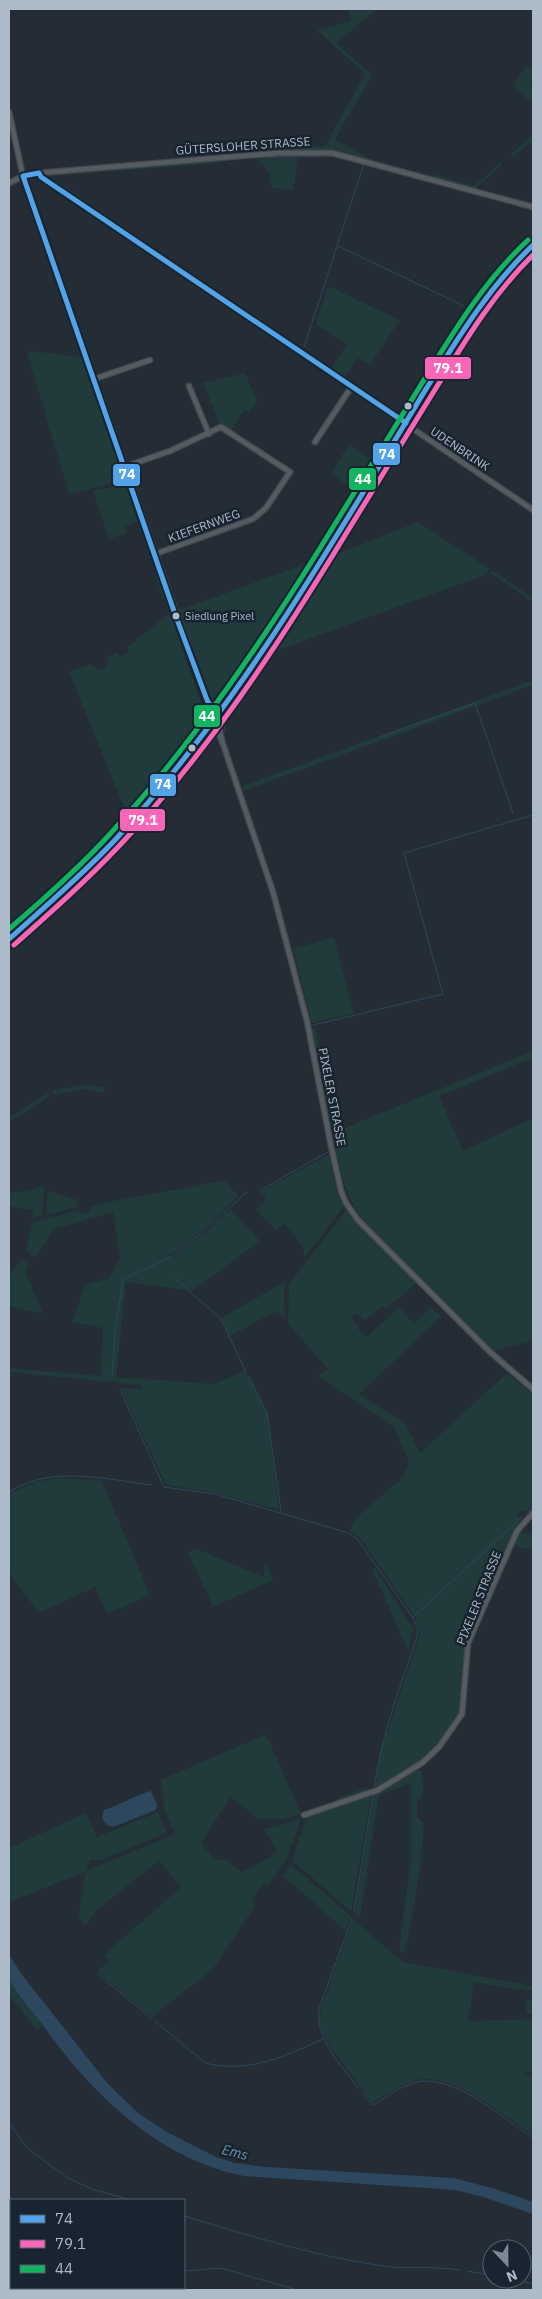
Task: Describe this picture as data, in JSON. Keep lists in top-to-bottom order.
{
  "streets": {
    "street": [
      "GÜTERSLOHER STRASSE",
      "UDENBRINK",
      "KIEFERNWEG",
      "PIXELER STRASSE"
    ]
  },
  "crossings": [
    ["GÜTERSLOHER STRASSE", "UDENBRINK"],
    ["GÜTERSLOHER STRASSE", "PIXELER STRASSE"],
    ["KIEFERNWEG", "PIXELER STRASSE"]
  ],
  "water": ["Ems"],
  "places": ["Siedlung Pixel"],
  "lines": ["transit line 74", "transit line 44", "transit line 79.1"],
  "legend": ["74", "79.1", "44"],
  "north": "bottom"
}
